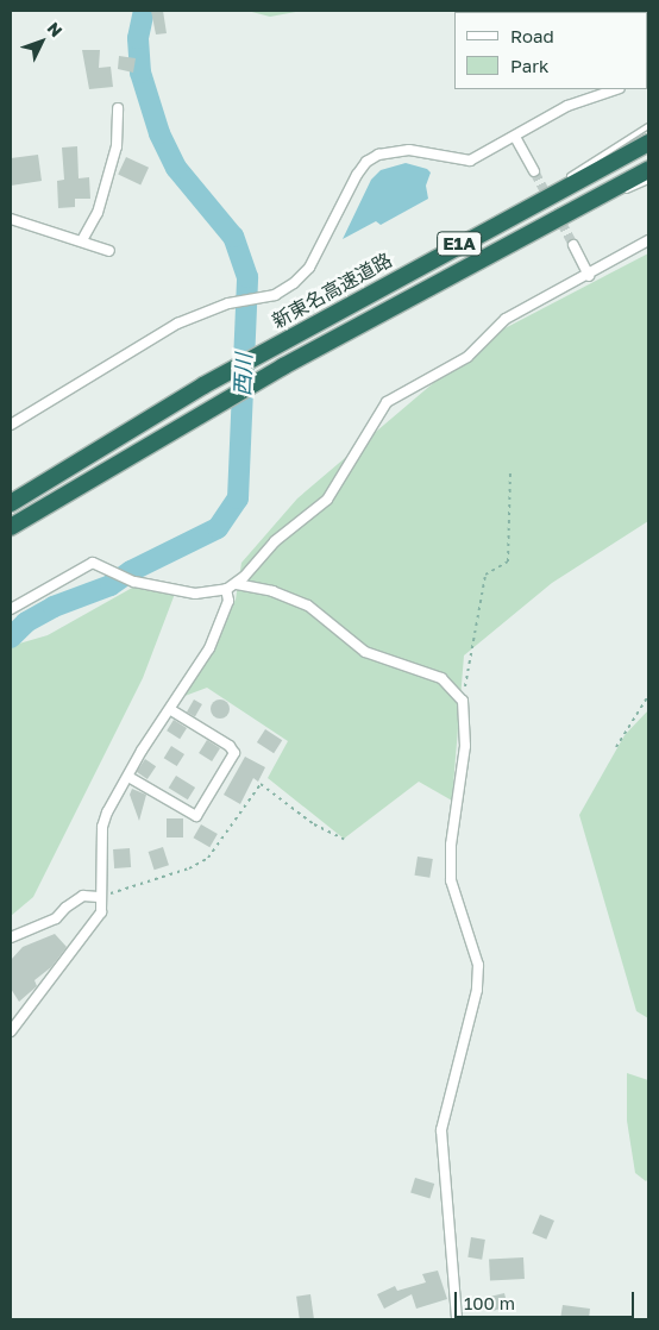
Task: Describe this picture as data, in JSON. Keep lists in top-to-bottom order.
{
  "streets": {
    "highway": ["E1A", "新東名高速道路"]
  },
  "water": ["西川"],
  "legend": ["Road", "Park"],
  "scale_bar": "100 m",
  "north": "top right"
}
